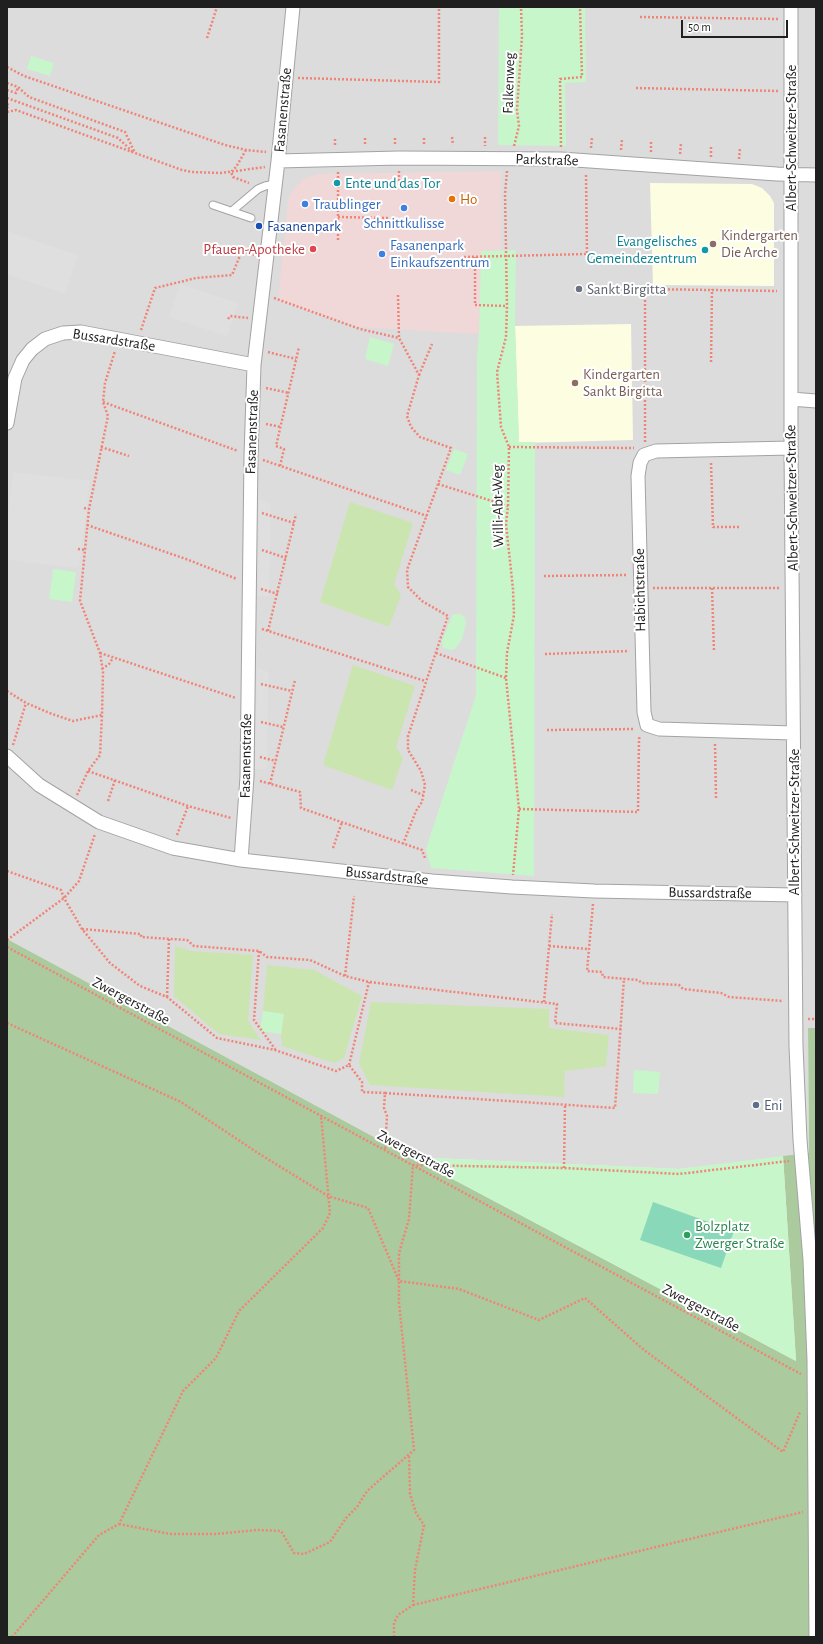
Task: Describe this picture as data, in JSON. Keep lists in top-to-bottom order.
{
  "streets": {
    "street": [
      "Fasanenstraße",
      "Albert-Schweitzer-Straße",
      "Parkstraße",
      "Bussardstraße",
      "Habichtstraße"
    ],
    "path": ["Falkenweg", "Willi-Abt-Weg", "Zwergerstraße"]
  },
  "crossings": [
    ["Falkenweg", "Parkstraße"],
    ["Falkenweg", "Willi-Abt-Weg"],
    ["Fasanenstraße", "Parkstraße"],
    ["Fasanenstraße", "Bussardstraße"],
    ["Albert-Schweitzer-Straße", "Parkstraße"],
    ["Albert-Schweitzer-Straße", "Bussardstraße"],
    ["Albert-Schweitzer-Straße", "Zwergerstraße"],
    ["Parkstraße", "Willi-Abt-Weg"]
  ],
  "places": [
    "Ente und das Tor",
    "Ho",
    "Traublinger",
    "Schnittkulisse",
    "Fasanenpark",
    "Kindergarten Die Arche",
    "Pfauen-Apotheke",
    "Evangelisches Gemeindezentrum",
    "Fasanenpark Einkaufszentrum",
    "Sankt Birgitta",
    "Kindergarten Sankt Birgitta",
    "Eni",
    "Bolzplatz Zwerger Straße"
  ],
  "scale_bar": "50 m"
}
